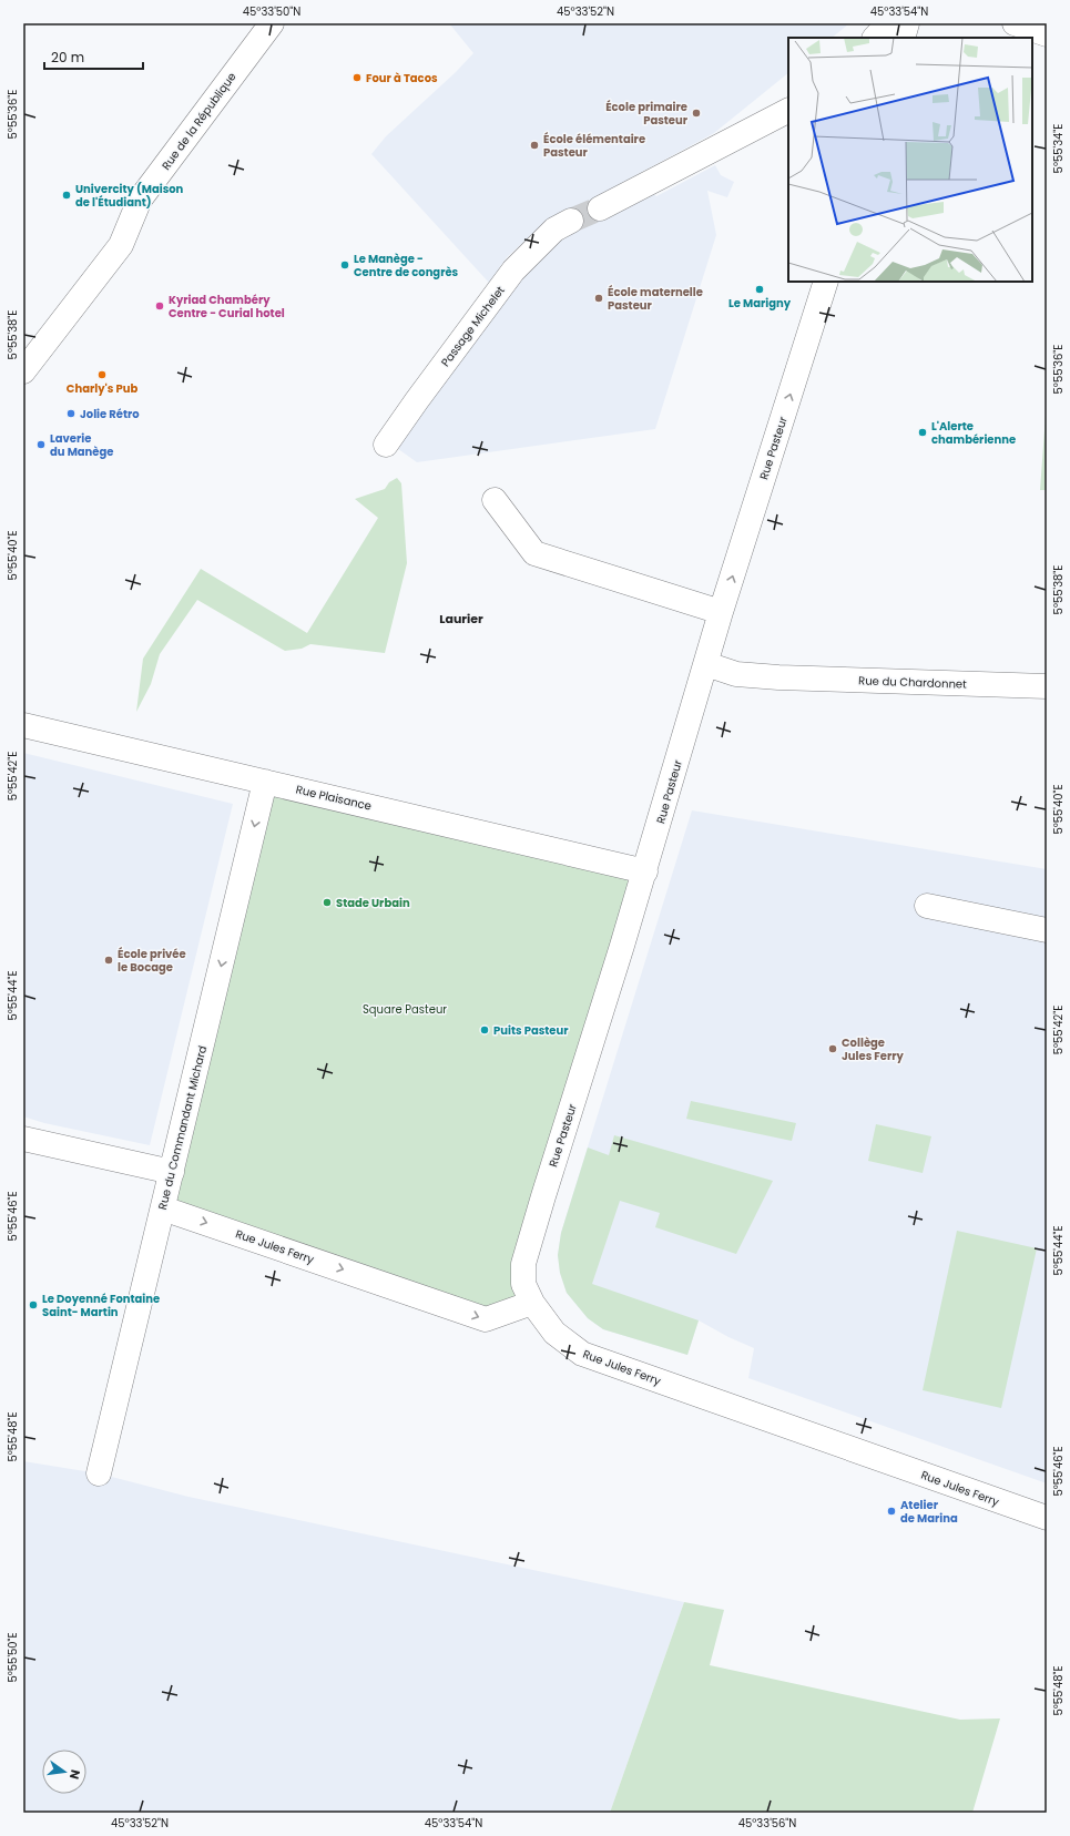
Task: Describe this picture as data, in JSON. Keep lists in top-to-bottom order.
{
  "streets": {
    "street": [
      "Rue de la République",
      "Passage Michelet",
      "Rue Pasteur",
      "Rue du Chardonnet",
      "Rue Plaisance",
      "Rue du Commandant Michard",
      "Rue Jules Ferry"
    ]
  },
  "crossings": [
    ["Rue Pasteur", "Rue du Chardonnet"],
    ["Rue Pasteur", "Rue Plaisance"],
    ["Rue Pasteur", "Rue Jules Ferry"],
    ["Rue Plaisance", "Rue du Commandant Michard"],
    ["Rue du Commandant Michard", "Rue Jules Ferry"]
  ],
  "one_way": ["Rue du Commandant Michard", "Rue Jules Ferry"],
  "districts": ["Laurier"],
  "parks": ["Square Pasteur"],
  "places": [
    "Four à Tacos",
    "École primaire Pasteur",
    "École élémentaire Pasteur",
    "Univercity (Maison de l'Étudiant)",
    "Le Manège - Centre de congrès",
    "Le Marigny",
    "École maternelle Pasteur",
    "Kyriad Chambéry Centre - Curial hotel",
    "Charly's Pub",
    "Jolie Rétro",
    "L'Alerte chambérienne",
    "Laverie du Manège",
    "Stade Urbain",
    "École privée le Bocage",
    "Puits Pasteur",
    "Collège Jules Ferry",
    "Le Doyenné Fontaine Saint- Martin",
    "Atelier de Marina"
  ],
  "scale_bar": "20 m",
  "north": "right",
  "coordinates": [
    "45°33'50\"N",
    "45°33'52\"N",
    "45°33'54\"N",
    "5°55'36\"E",
    "5°55'34\"E",
    "5°55'38\"E",
    "5°55'40\"E",
    "5°55'42\"E",
    "5°55'44\"E",
    "5°55'46\"E",
    "5°55'48\"E",
    "5°55'50\"E",
    "45°33'56\"N"
  ]
}
